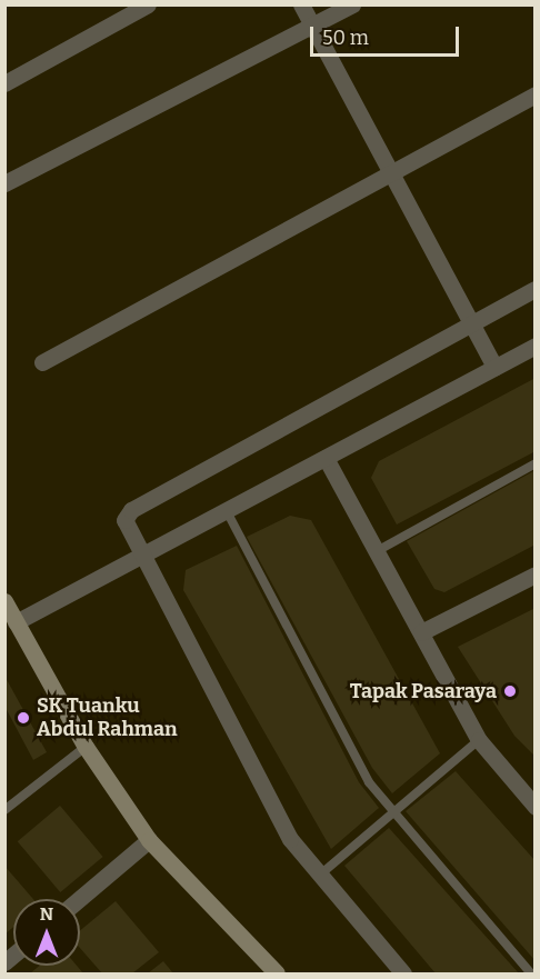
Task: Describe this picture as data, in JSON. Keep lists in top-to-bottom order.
{
  "places": ["Tapak Pasaraya", "SK Tuanku Abdul Rahman"],
  "scale_bar": "50 m",
  "north": "top"
}
